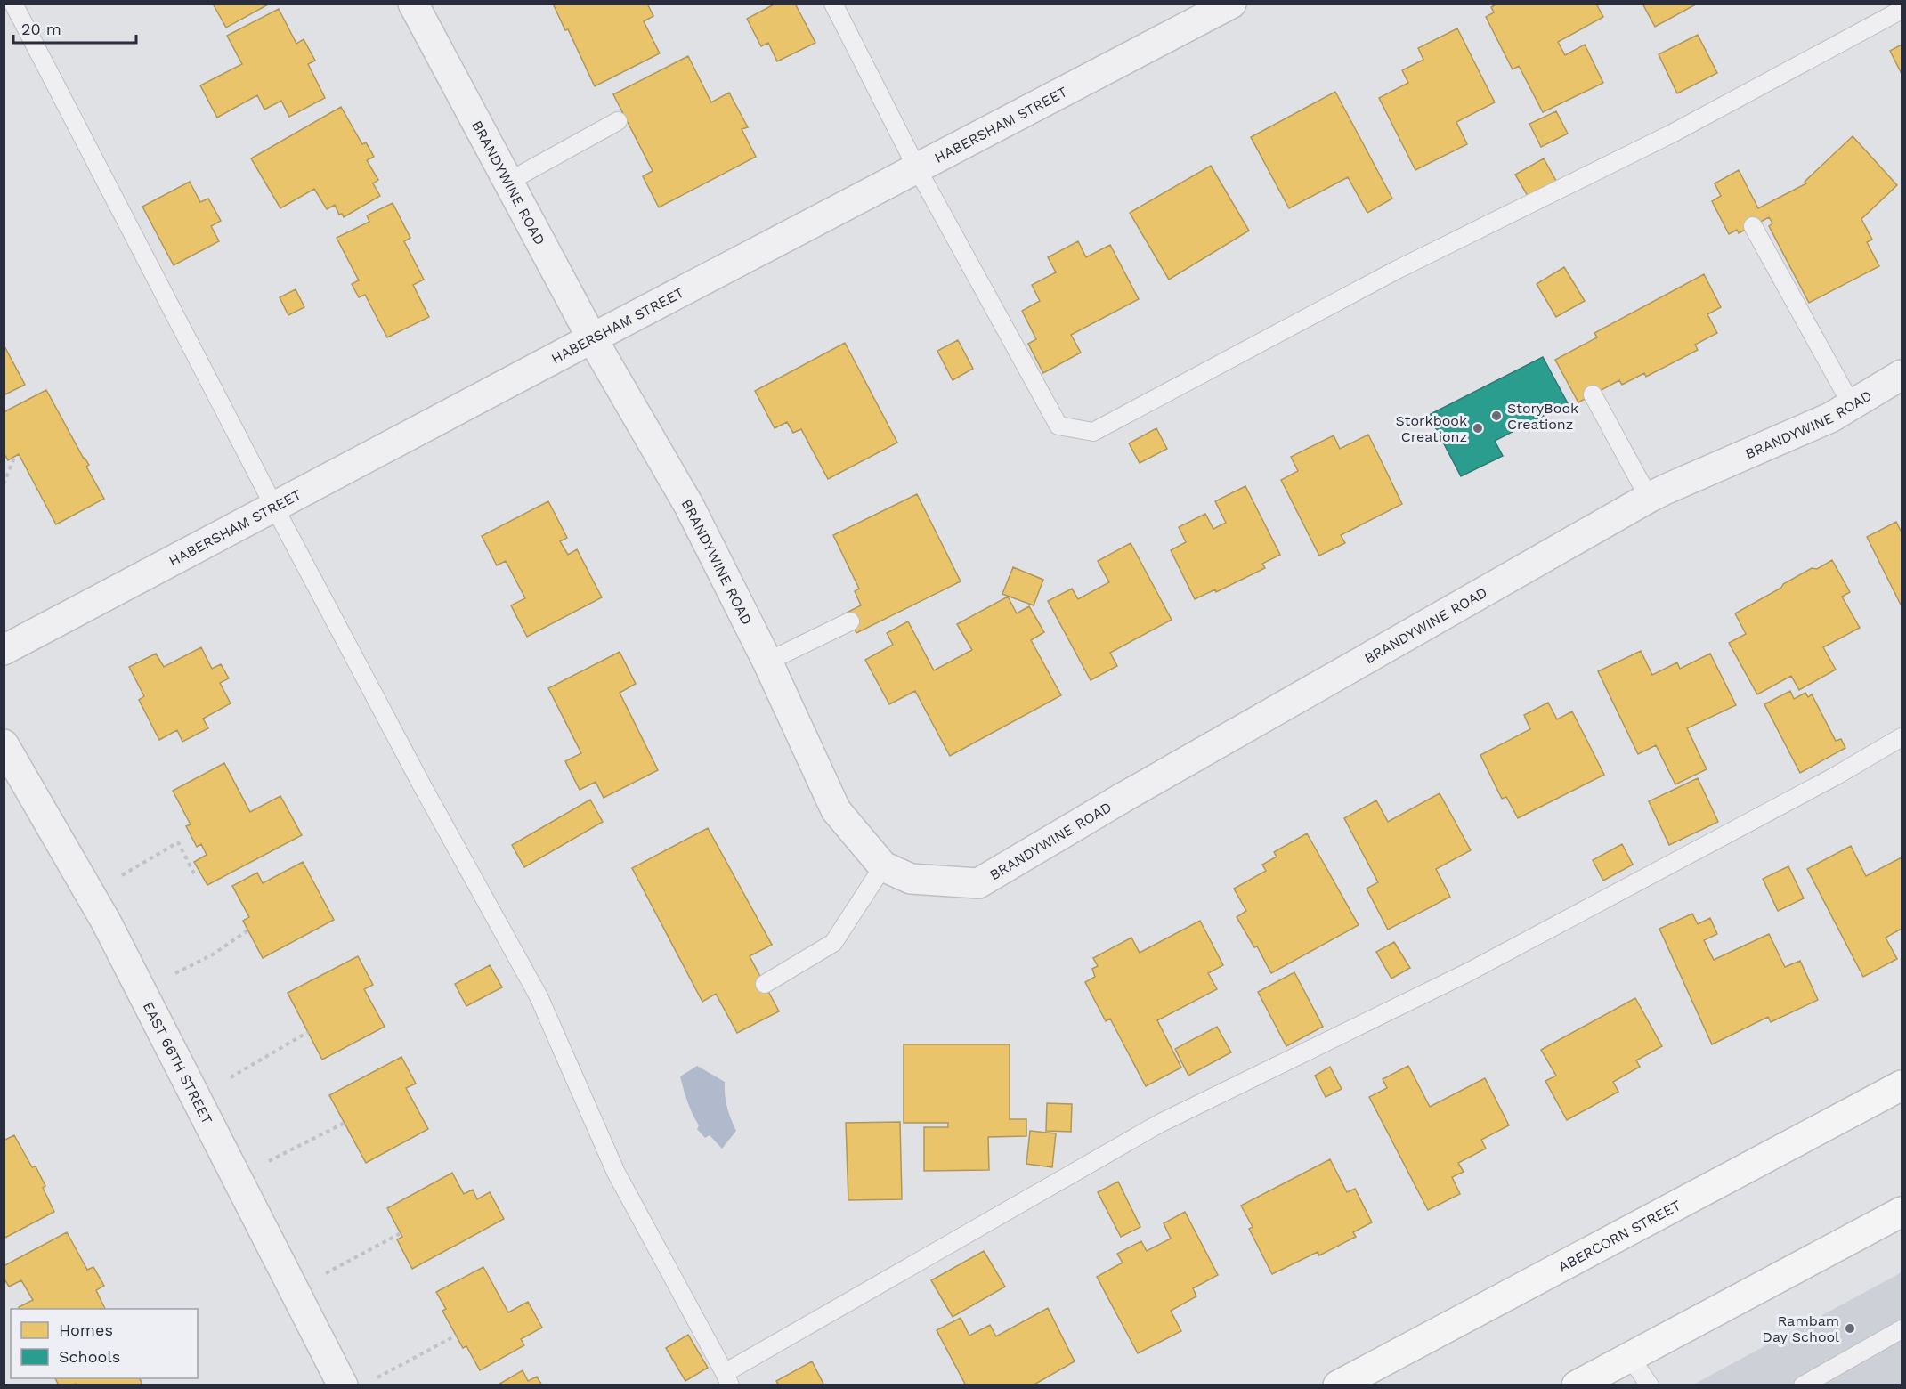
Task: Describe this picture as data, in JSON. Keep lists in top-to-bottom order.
{
  "streets": {
    "main road": ["ABERCORN STREET"],
    "street": ["HABERSHAM STREET", "BRANDYWINE ROAD", "EAST 66TH STREET"]
  },
  "crossings": [
    ["HABERSHAM STREET", "BRANDYWINE ROAD"]
  ],
  "places": ["StoryBook Creationz", "Storkbook Creationz", "Rambam Day School"],
  "legend": ["Homes", "Schools"],
  "scale_bar": "20 m"
}
